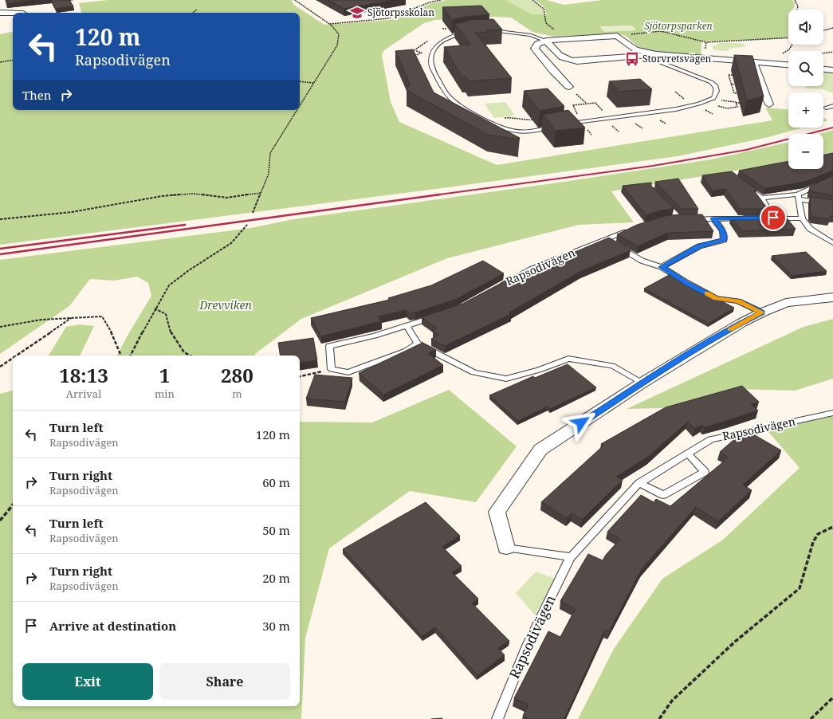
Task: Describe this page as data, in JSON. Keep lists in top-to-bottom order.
{
  "streets": {
    "lane": ["Rapsodivägen"]
  },
  "parks": ["Sjötorpsparken", "Drevviken"],
  "places": {
    "school or university": ["Sjötorpsskolan"],
    "bus stop": ["Storvretsvägen"]
  },
  "page": {
    "map_buttons": ["+", "−"],
    "turn": ["120 m", "Rapsodivägen"],
    "then": "Then",
    "eta": [
      "18:13",
      "Arrival",
      "1",
      "min",
      "280",
      "m"
    ],
    "list": [
      {
        "name": "Turn left",
        "note": "Rapsodivägen",
        "value": "120 m"
      },
      {
        "name": "Turn right",
        "note": "Rapsodivägen",
        "value": "60 m"
      },
      {
        "name": "Turn left",
        "note": "Rapsodivägen",
        "value": "50 m"
      },
      {
        "name": "Turn right",
        "note": "Rapsodivägen",
        "value": "20 m"
      },
      {
        "name": "Arrive at destination",
        "value": "30 m"
      }
    ],
    "buttons": ["Exit", "Share"]
  }
}
